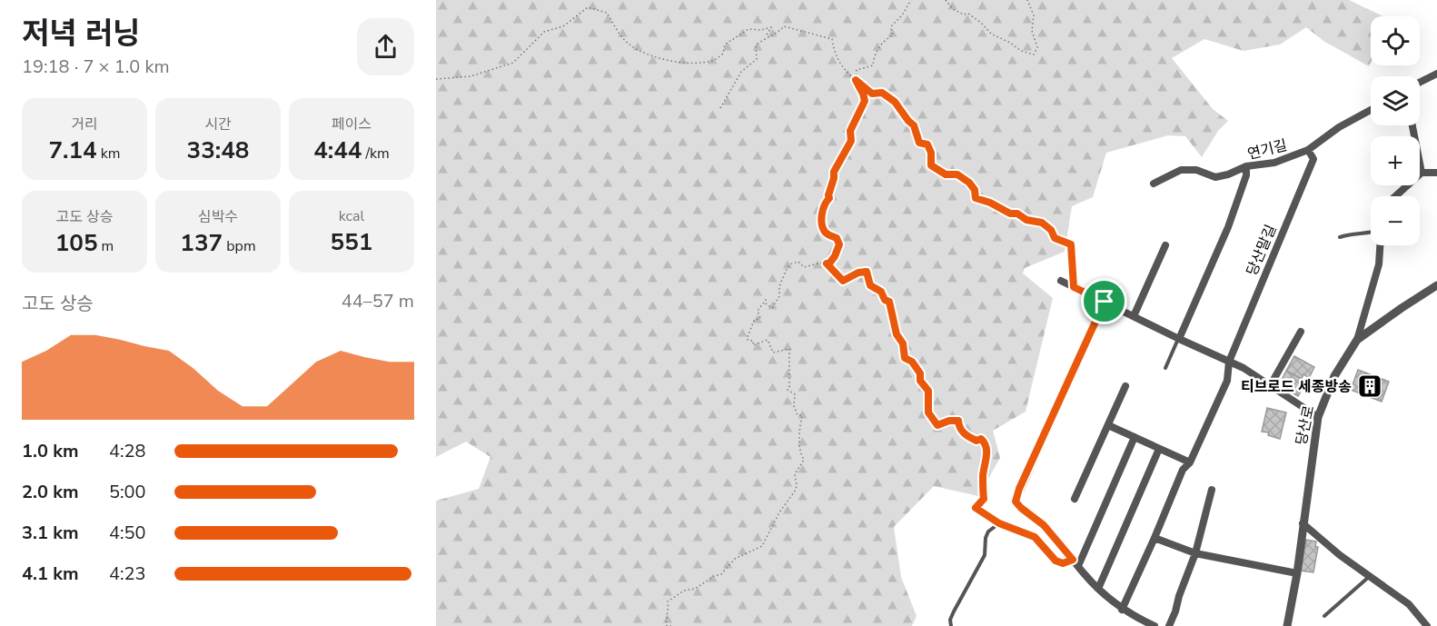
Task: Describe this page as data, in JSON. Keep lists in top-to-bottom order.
{
  "streets": {
    "street": ["연기길", "당산말길", "당산로"]
  },
  "crossings": [
    ["연기길", "당산말길"]
  ],
  "places": {
    "building": ["티브로드 세종방송"]
  },
  "page": {
    "heading": ["저녁 러닝", "19:18 · 7 × 1.0 km"],
    "map_buttons": ["+", "−"],
    "stats": [
      ["거리", "7.14 km"],
      ["시간", "33:48"],
      ["페이스", "4:44 /km"],
      ["고도 상승", "105 m"],
      ["심박수", "137 bpm"],
      ["kcal", "551"]
    ],
    "chart": ["고도 상승", "44–57 m"],
    "list": [
      {
        "name": "1.0 km",
        "note": "4:28"
      },
      {
        "name": "2.0 km",
        "note": "5:00"
      },
      {
        "name": "3.1 km",
        "note": "4:50"
      },
      {
        "name": "4.1 km",
        "note": "4:23"
      }
    ]
  }
}
